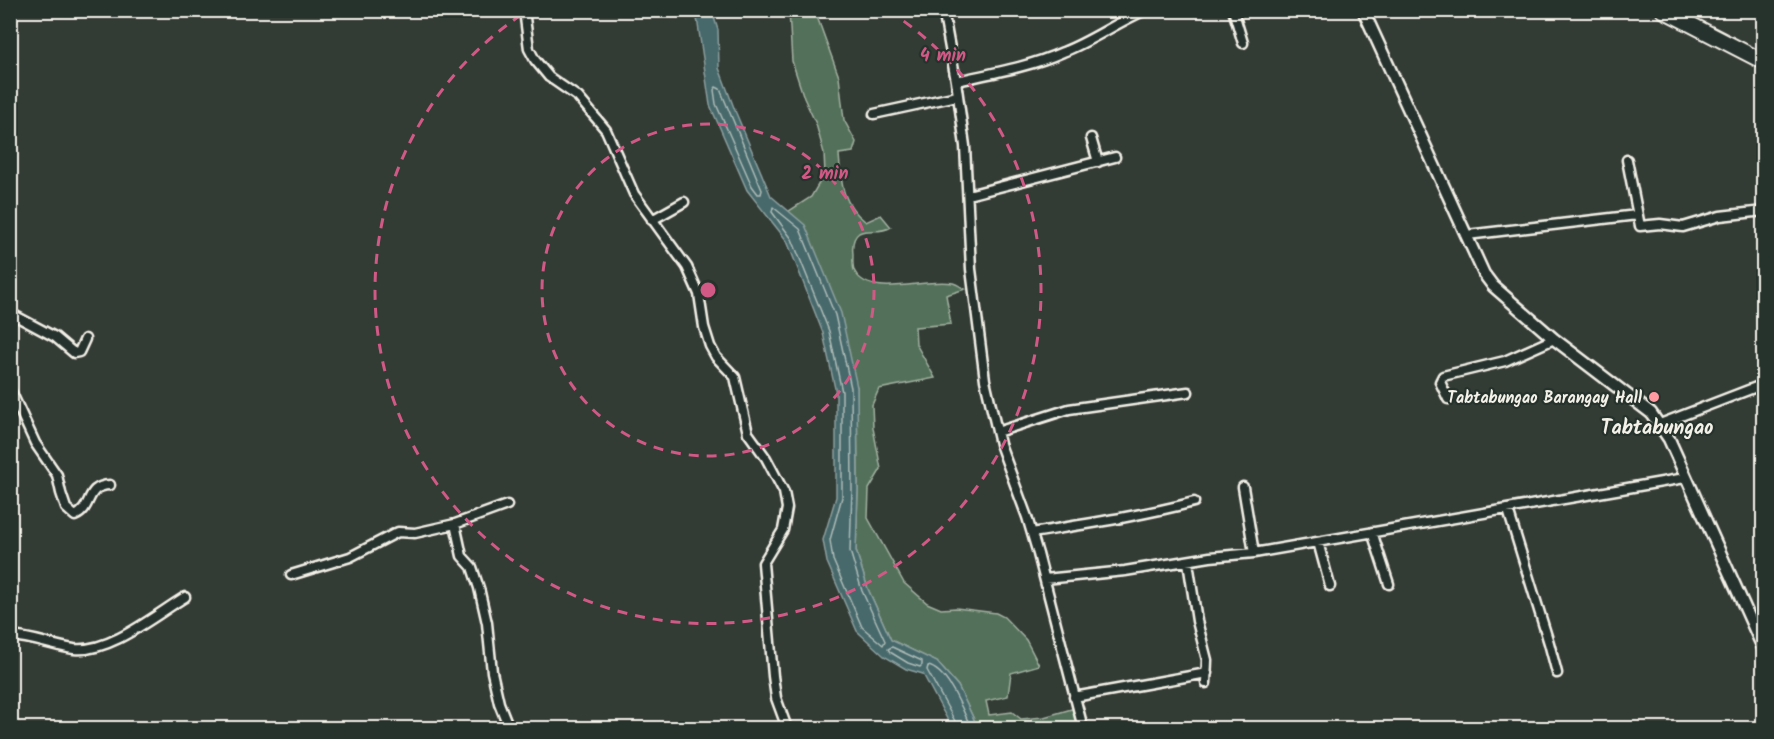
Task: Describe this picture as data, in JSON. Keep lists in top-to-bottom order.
{
  "districts": ["Tabtabungao"],
  "places": ["Tabtabungao Barangay Hall"],
  "rings": ["4 min", "2 min"]
}
